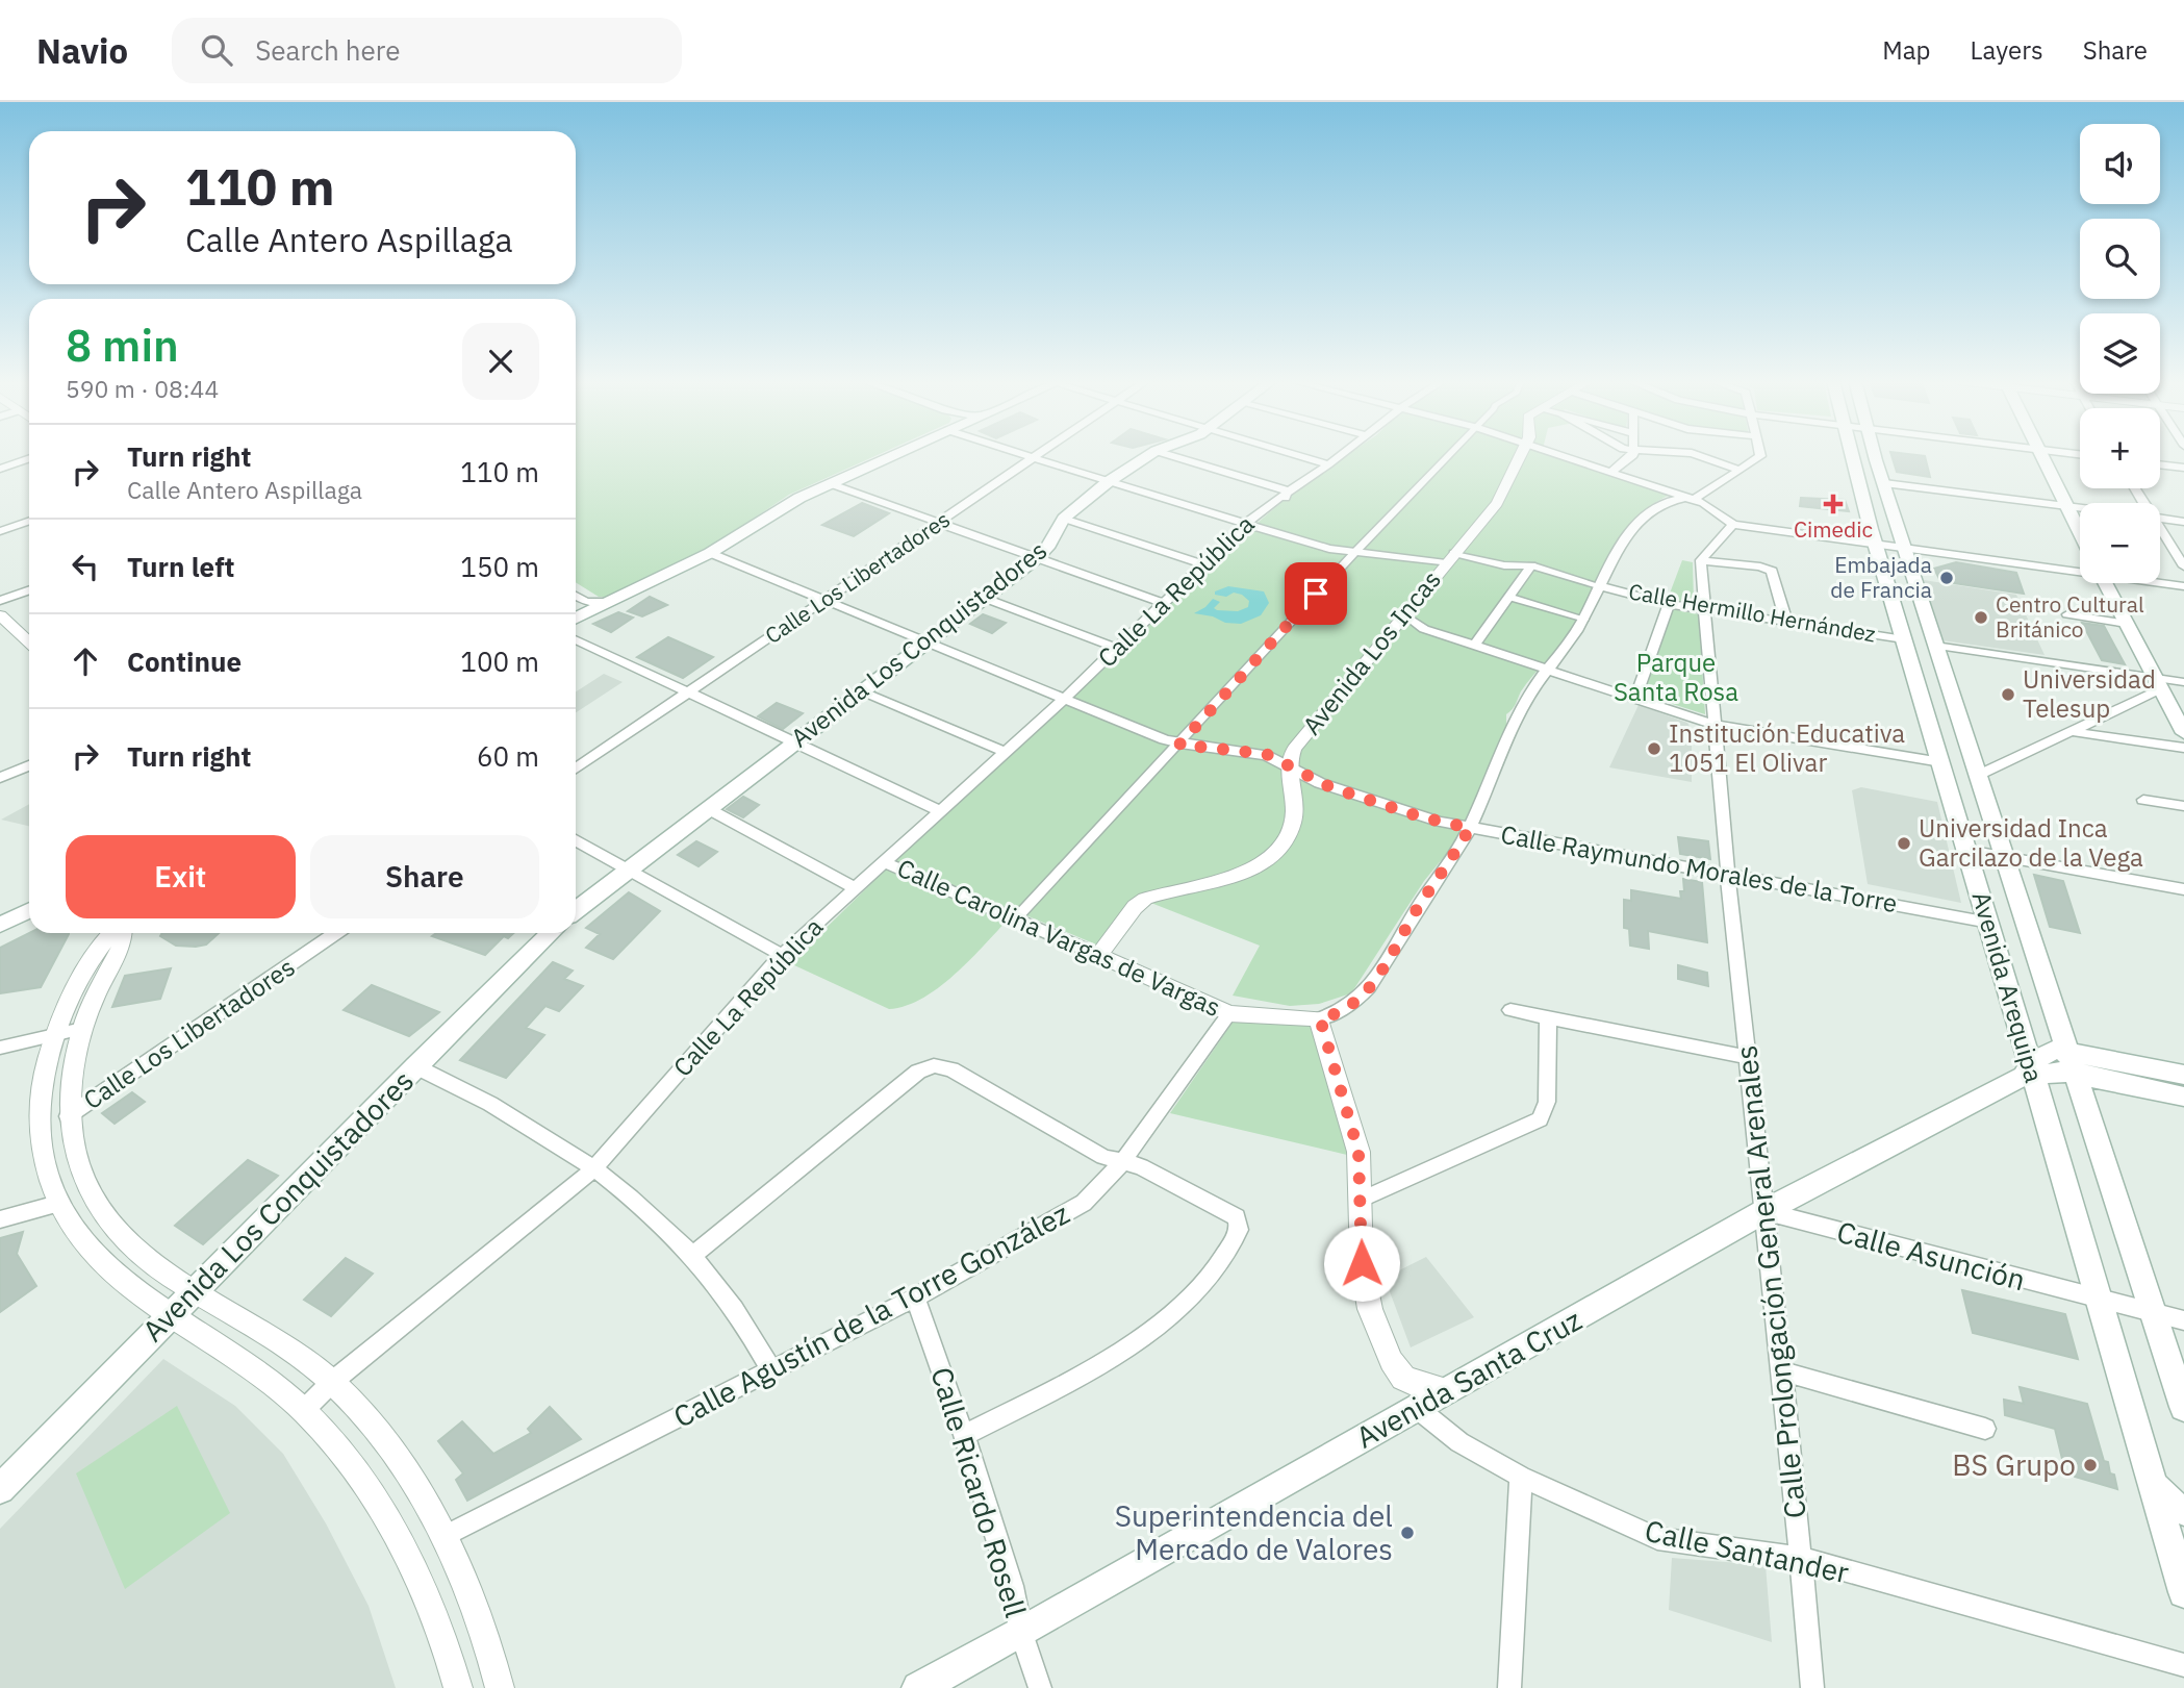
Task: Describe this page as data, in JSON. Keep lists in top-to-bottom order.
{
  "streets": {
    "main road": ["Avenida Los Conquistadores", "Avenida Arequipa", "Avenida Santa Cruz"],
    "street": [
      "Calle Los Libertadores",
      "Calle La República",
      "Calle Hermillo Hernández",
      "Avenida Los Incas",
      "Calle Raymundo Morales de la Torre",
      "Calle Carolina Vargas de Vargas",
      "Calle Asunción",
      "Calle Prolongación General Arenales",
      "Calle Agustín de la Torre González",
      "Calle Ricardo Rosell",
      "Calle Santander"
    ]
  },
  "crossings": [
    ["Calle Los Libertadores", "Calle Raymundo Morales de la Torre"],
    ["Calle La República", "Calle Raymundo Morales de la Torre"],
    ["Calle La República", "Calle Carolina Vargas de Vargas"],
    ["Calle Hermillo Hernández", "Avenida Arequipa"],
    ["Calle Hermillo Hernández", "Calle Prolongación General Arenales"],
    ["Avenida Los Conquistadores", "Calle Raymundo Morales de la Torre"],
    ["Avenida Los Incas", "Calle Raymundo Morales de la Torre"],
    ["Calle Raymundo Morales de la Torre", "Avenida Arequipa"],
    ["Calle Raymundo Morales de la Torre", "Calle Prolongación General Arenales"],
    ["Calle Carolina Vargas de Vargas", "Calle Agustín de la Torre González"],
    ["Avenida Arequipa", "Calle Asunción"],
    ["Avenida Arequipa", "Avenida Santa Cruz"],
    ["Calle Asunción", "Calle Prolongación General Arenales"],
    ["Calle Asunción", "Avenida Santa Cruz"],
    ["Calle Prolongación General Arenales", "Avenida Santa Cruz"],
    ["Calle Prolongación General Arenales", "Calle Santander"],
    ["Calle Agustín de la Torre González", "Calle Ricardo Rosell"],
    ["Avenida Santa Cruz", "Calle Ricardo Rosell"],
    ["Avenida Santa Cruz", "Calle Santander"]
  ],
  "parks": ["Parque Santa Rosa"],
  "places": {
    "health": ["Cimedic"],
    "other": [
      "Embajada de Francia",
      "Centro Cultural Británico",
      "Universidad Telesup",
      "Institución Educativa 1051 El Olivar",
      "Universidad Inca Garcilazo de la Vega",
      "BS Grupo",
      "Superintendencia del Mercado de Valores"
    ]
  },
  "page": {
    "header": "Navio",
    "search": "Search here",
    "nav": ["Map", "Layers", "Share"],
    "map_buttons": ["+", "−"],
    "turn": ["110 m", "Calle Antero Aspillaga"],
    "heading": ["8 min", "590 m · 08:44"],
    "list": [
      {
        "name": "Turn right",
        "note": "Calle Antero Aspillaga",
        "value": "110 m"
      },
      {
        "name": "Turn left",
        "value": "150 m"
      },
      {
        "name": "Continue",
        "value": "100 m"
      },
      {
        "name": "Turn right",
        "value": "60 m"
      }
    ],
    "buttons": ["Exit", "Share"]
  }
}
